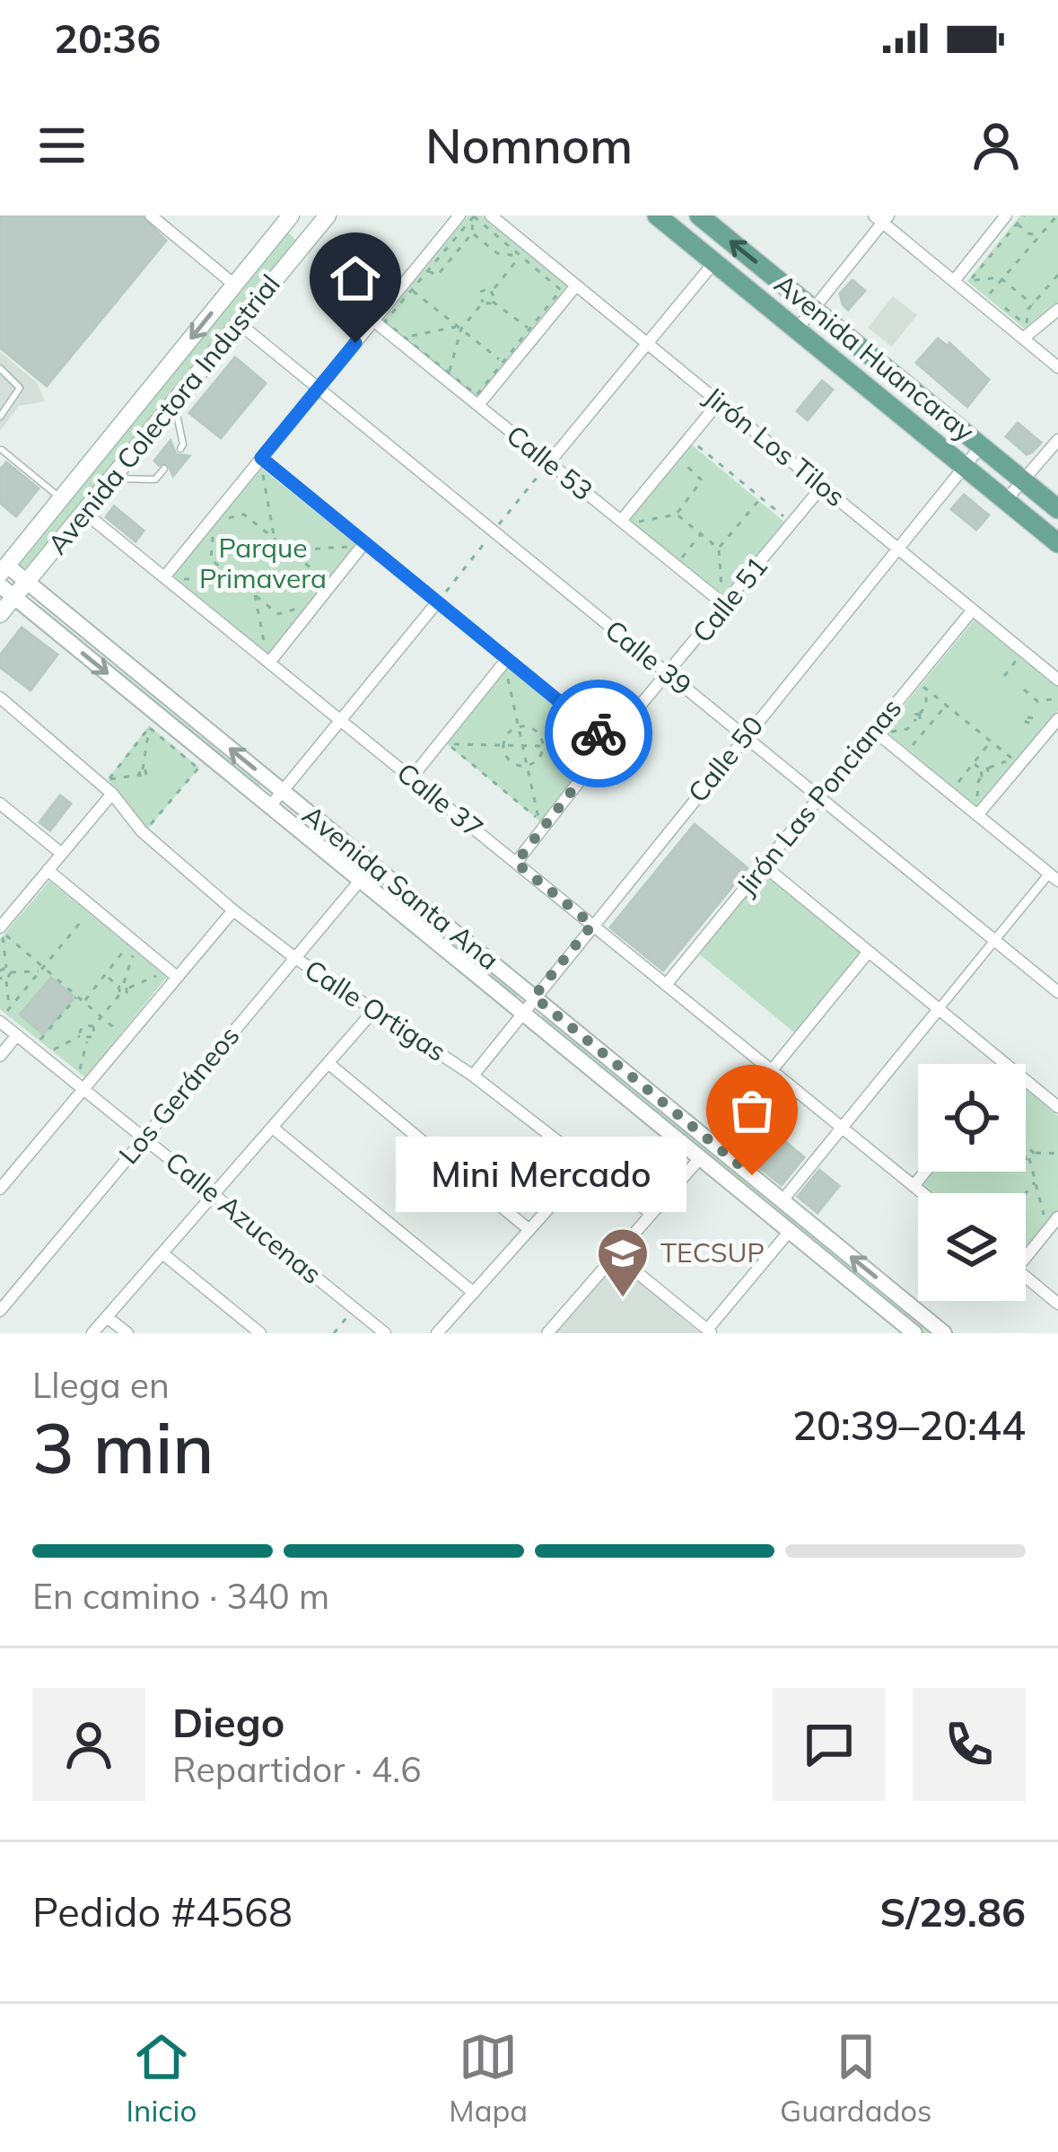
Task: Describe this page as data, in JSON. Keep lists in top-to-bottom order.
{
  "streets": {
    "main road": ["Avenida Huancaray", "Avenida Colectora Industrial"],
    "street": [
      "Jirón Los Tilos",
      "Calle 53",
      "Calle 51",
      "Calle 39",
      "Calle 50",
      "Jirón Las Poncianas",
      "Calle 37",
      "Avenida Santa Ana",
      "Calle Ortigas",
      "Los Geráneos",
      "Calle Azucenas"
    ]
  },
  "crossings": [
    ["Avenida Huancaray", "Calle 50"],
    ["Avenida Colectora Industrial", "Calle 39"],
    ["Avenida Colectora Industrial", "Calle 37"],
    ["Avenida Colectora Industrial", "Avenida Santa Ana"],
    ["Jirón Los Tilos", "Calle 51"],
    ["Jirón Los Tilos", "Calle 50"],
    ["Jirón Los Tilos", "Jirón Las Poncianas"],
    ["Calle 53", "Calle 51"],
    ["Calle 51", "Calle 39"],
    ["Calle 51", "Calle 37"],
    ["Calle 39", "Calle 50"],
    ["Calle 39", "Jirón Las Poncianas"],
    ["Calle 50", "Calle 37"],
    ["Calle 50", "Avenida Santa Ana"],
    ["Calle 50", "Calle Ortigas"],
    ["Jirón Las Poncianas", "Calle 37"],
    ["Avenida Santa Ana", "Los Geráneos"],
    ["Calle Ortigas", "Los Geráneos"],
    ["Los Geráneos", "Calle Azucenas"]
  ],
  "parks": ["Parque Primavera"],
  "places": {
    "other": ["Mini Mercado"],
    "school or university": ["TECSUP"]
  },
  "page": {
    "status": "20:36",
    "header": "Nomnom",
    "bubble": "Mini Mercado",
    "heading": ["3 min", "Llega en", "20:39–20:44"],
    "panel": [
      "Diego",
      "Repartidor · 4.6",
      "Pedido #4568",
      "S/29.86"
    ],
    "bar": "En camino · 340 m",
    "tabs": ["Inicio", "Mapa", "Guardados"]
  }
}
